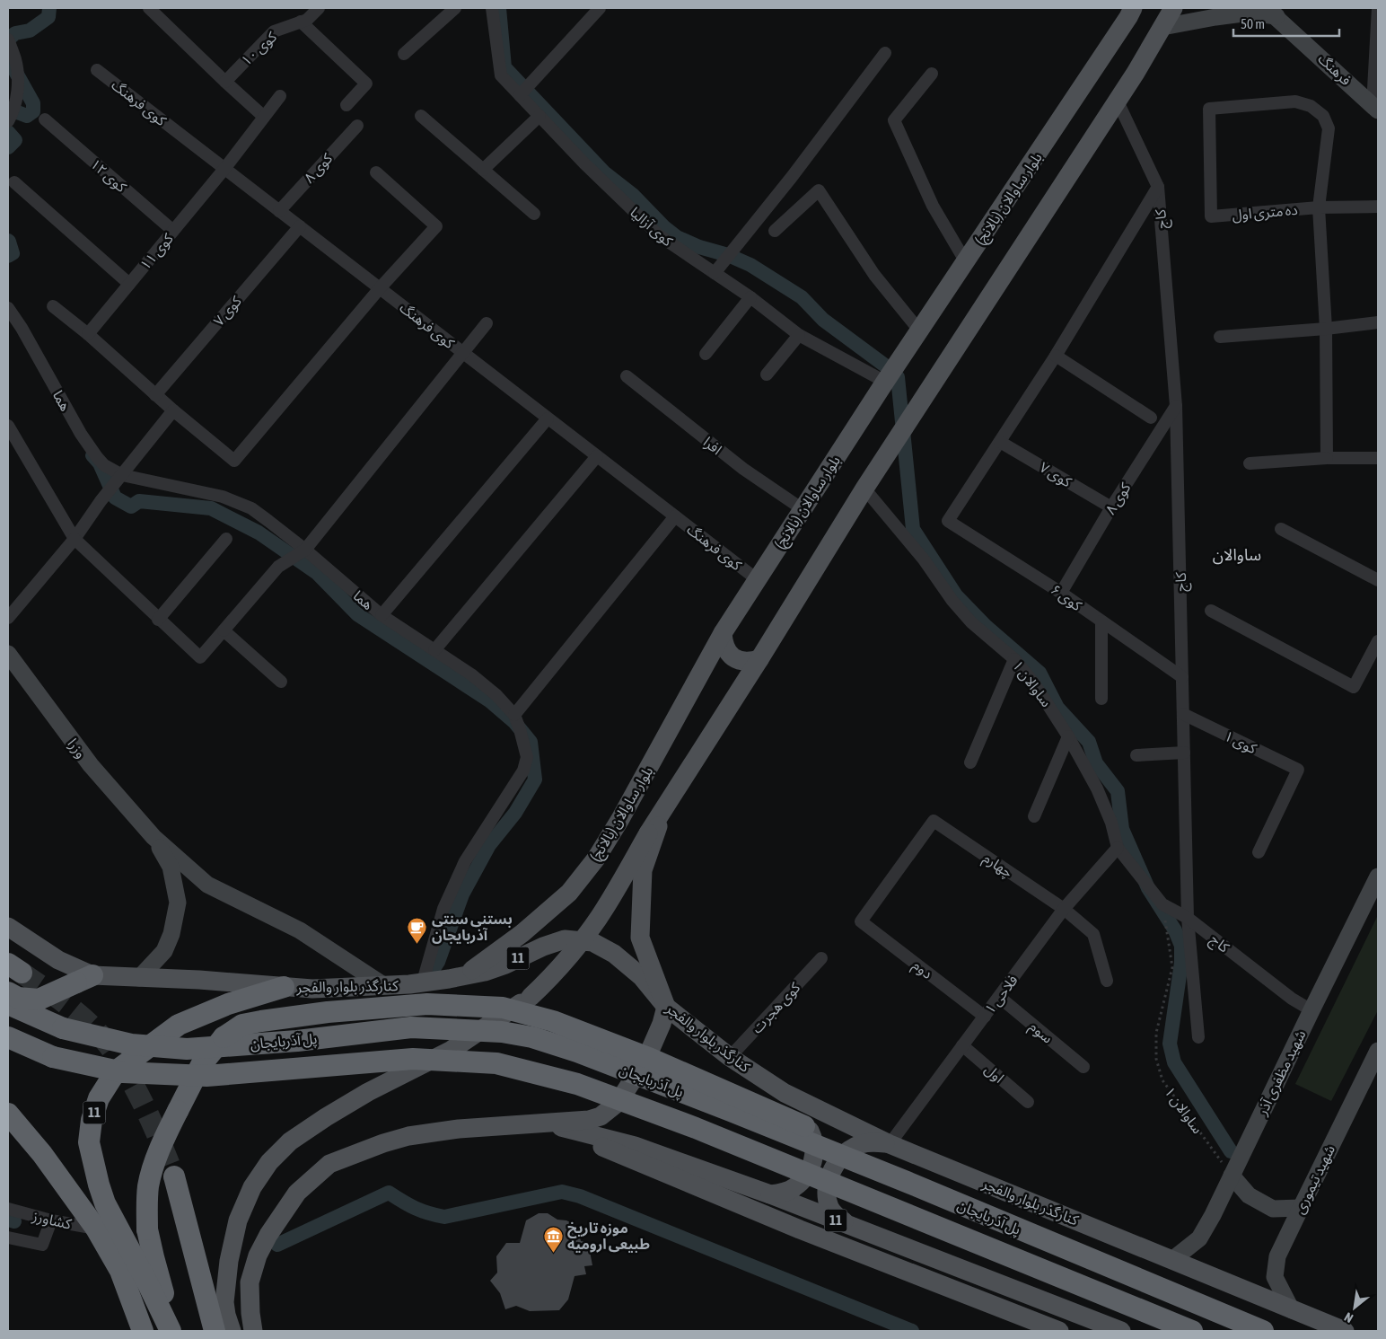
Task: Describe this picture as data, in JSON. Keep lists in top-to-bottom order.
{
  "streets": {
    "highway": ["11", "پل آذربایجان"],
    "main road": ["بلوار ساوالان (بالانج)", "کنارگذر بلوار والفجر"],
    "street": [
      "کوی ۱۰",
      "فرهنگ",
      "کوی فرهنگ",
      "کوی ۸",
      "کوی ۱۲",
      "ده متری اول",
      "کاج",
      "کوی آزالیا",
      "کوی ۱۱",
      "کوی ۷",
      "هما",
      "افرا",
      "کوی ۶",
      "ساوالان ۱",
      "کوی ۱",
      "وزرا",
      "چهارم",
      "دوم",
      "فلاحی ۱",
      "کوی هجرت",
      "سوم",
      "شهید مظفری آذر",
      "اول",
      "شهید تیموری",
      "کشاورز"
    ]
  },
  "crossings": [
    ["کوی فرهنگ", "کوی ۸"],
    ["کوی فرهنگ", "بلوار ساوالان (بالانج)"],
    ["کوی فرهنگ", "کوی ۱۱"],
    ["کوی فرهنگ", "کوی ۷"],
    ["کوی ۸", "کاج"],
    ["کوی ۸", "کوی ۷"],
    ["کوی ۸", "کوی ۶"],
    ["کوی ۱۲", "کوی ۱۱"],
    ["بلوار ساوالان (بالانج)", "کوی آزالیا"],
    ["بلوار ساوالان (بالانج)", "افرا"],
    ["بلوار ساوالان (بالانج)", "کنارگذر بلوار والفجر"],
    ["کاج", "کوی ۶"],
    ["کاج", "ساوالان ۱"],
    ["کاج", "کوی ۱"],
    ["کاج", "شهید مظفری آذر"],
    ["کوی ۷", "کوی ۶"],
    ["هما", "کنارگذر بلوار والفجر"],
    ["ساوالان ۱", "فلاحی ۱"],
    ["ساوالان ۱", "شهید مظفری آذر"],
    ["چهارم", "دوم"],
    ["چهارم", "فلاحی ۱"],
    ["11", "کنارگذر بلوار والفجر"],
    ["دوم", "فلاحی ۱"],
    ["کنارگذر بلوار والفجر", "فلاحی ۱"],
    ["کنارگذر بلوار والفجر", "کوی هجرت"],
    ["کنارگذر بلوار والفجر", "شهید مظفری آذر"],
    ["کنارگذر بلوار والفجر", "شهید تیموری"],
    ["فلاحی ۱", "سوم"],
    ["فلاحی ۱", "اول"]
  ],
  "districts": ["ساوالان"],
  "places": {
    "cafe": ["بستنی سنتی آذربایجان"],
    "museum": ["موزه تاریخ طبیعی ارومیه"]
  },
  "scale_bar": "50 m",
  "north": "bottom left"
}
